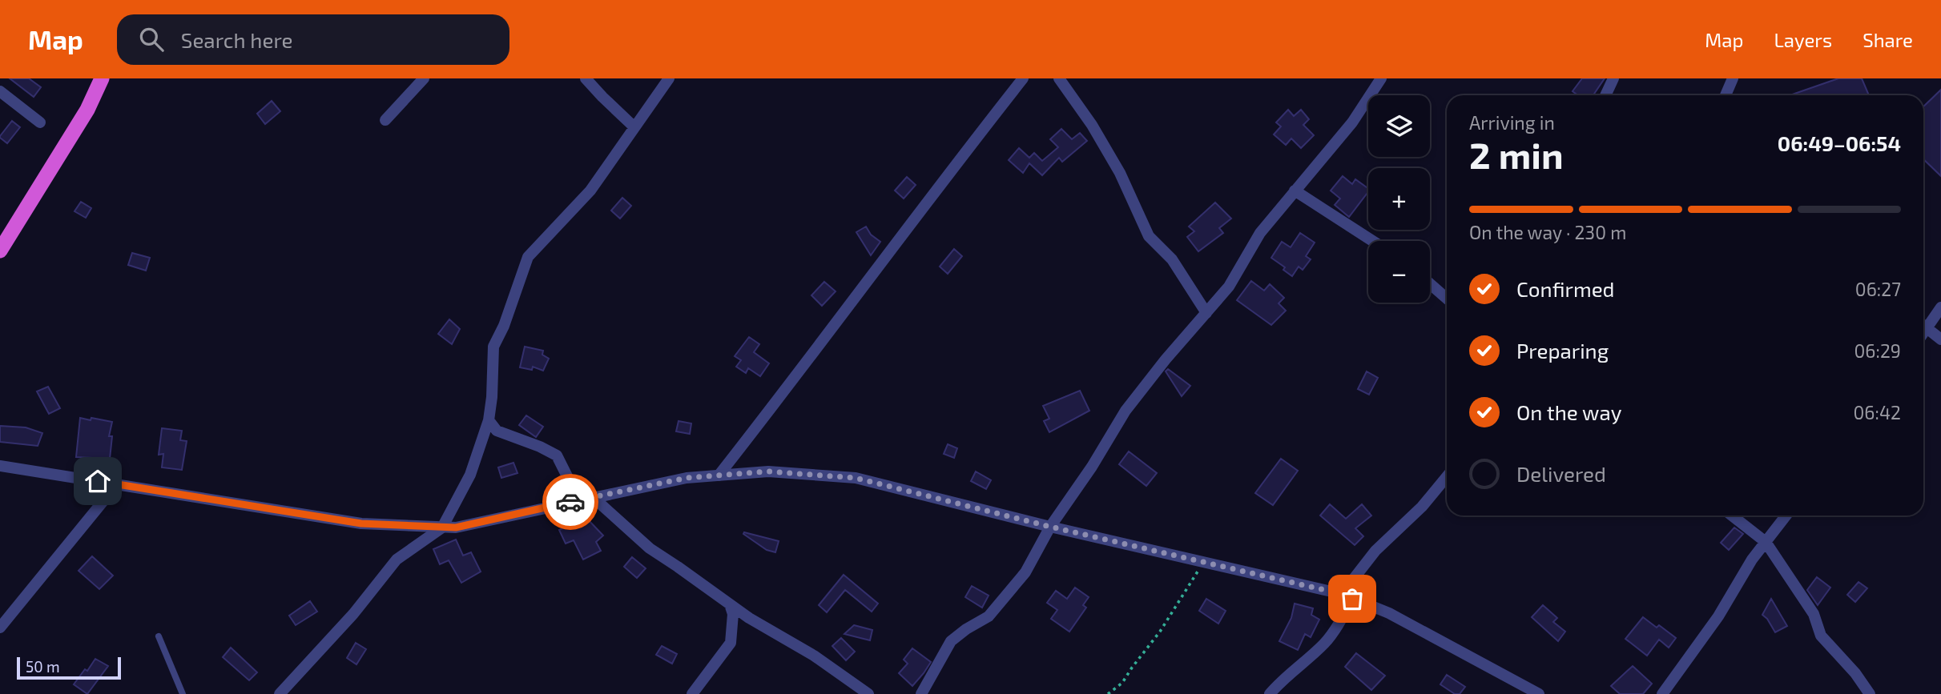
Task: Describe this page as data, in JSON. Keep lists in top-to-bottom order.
{
  "scale_bar": "50 m",
  "page": {
    "header": "Map",
    "search": "Search here",
    "nav": ["Map", "Layers", "Share"],
    "map_buttons": ["+", "−"],
    "heading": ["2 min", "Arriving in", "06:49–06:54"],
    "bar": "On the way · 230 m",
    "list": [
      ["Confirmed", "06:27"],
      ["Preparing", "06:29"],
      ["On the way", "06:42"],
      "Delivered"
    ],
    "scale": "50 m"
  }
}
